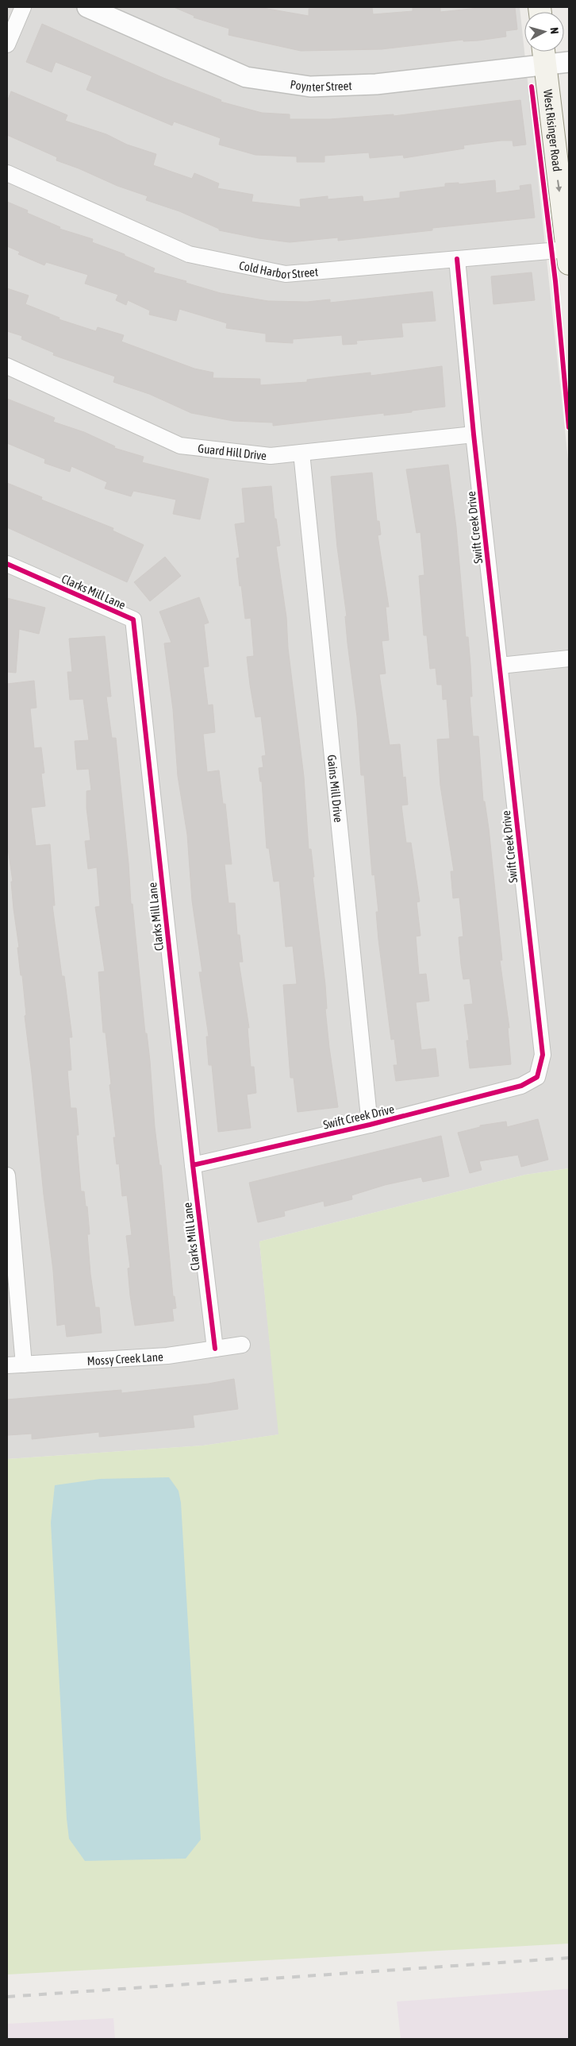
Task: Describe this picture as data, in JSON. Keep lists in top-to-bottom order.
{
  "streets": {
    "main road": ["West Risinger Road"],
    "street": [
      "Poynter Street",
      "Cold Harbor Street",
      "Guard Hill Drive",
      "Swift Creek Drive",
      "Clarks Mill Lane",
      "Gains Mill Drive",
      "Mossy Creek Lane"
    ]
  },
  "crossings": [
    ["Poynter Street", "West Risinger Road"],
    ["West Risinger Road", "Cold Harbor Street"],
    ["Cold Harbor Street", "Swift Creek Drive"],
    ["Guard Hill Drive", "Swift Creek Drive"],
    ["Guard Hill Drive", "Gains Mill Drive"],
    ["Swift Creek Drive", "Clarks Mill Lane"],
    ["Swift Creek Drive", "Gains Mill Drive"],
    ["Clarks Mill Lane", "Mossy Creek Lane"]
  ],
  "one_way": ["West Risinger Road"],
  "north": "right"
}
